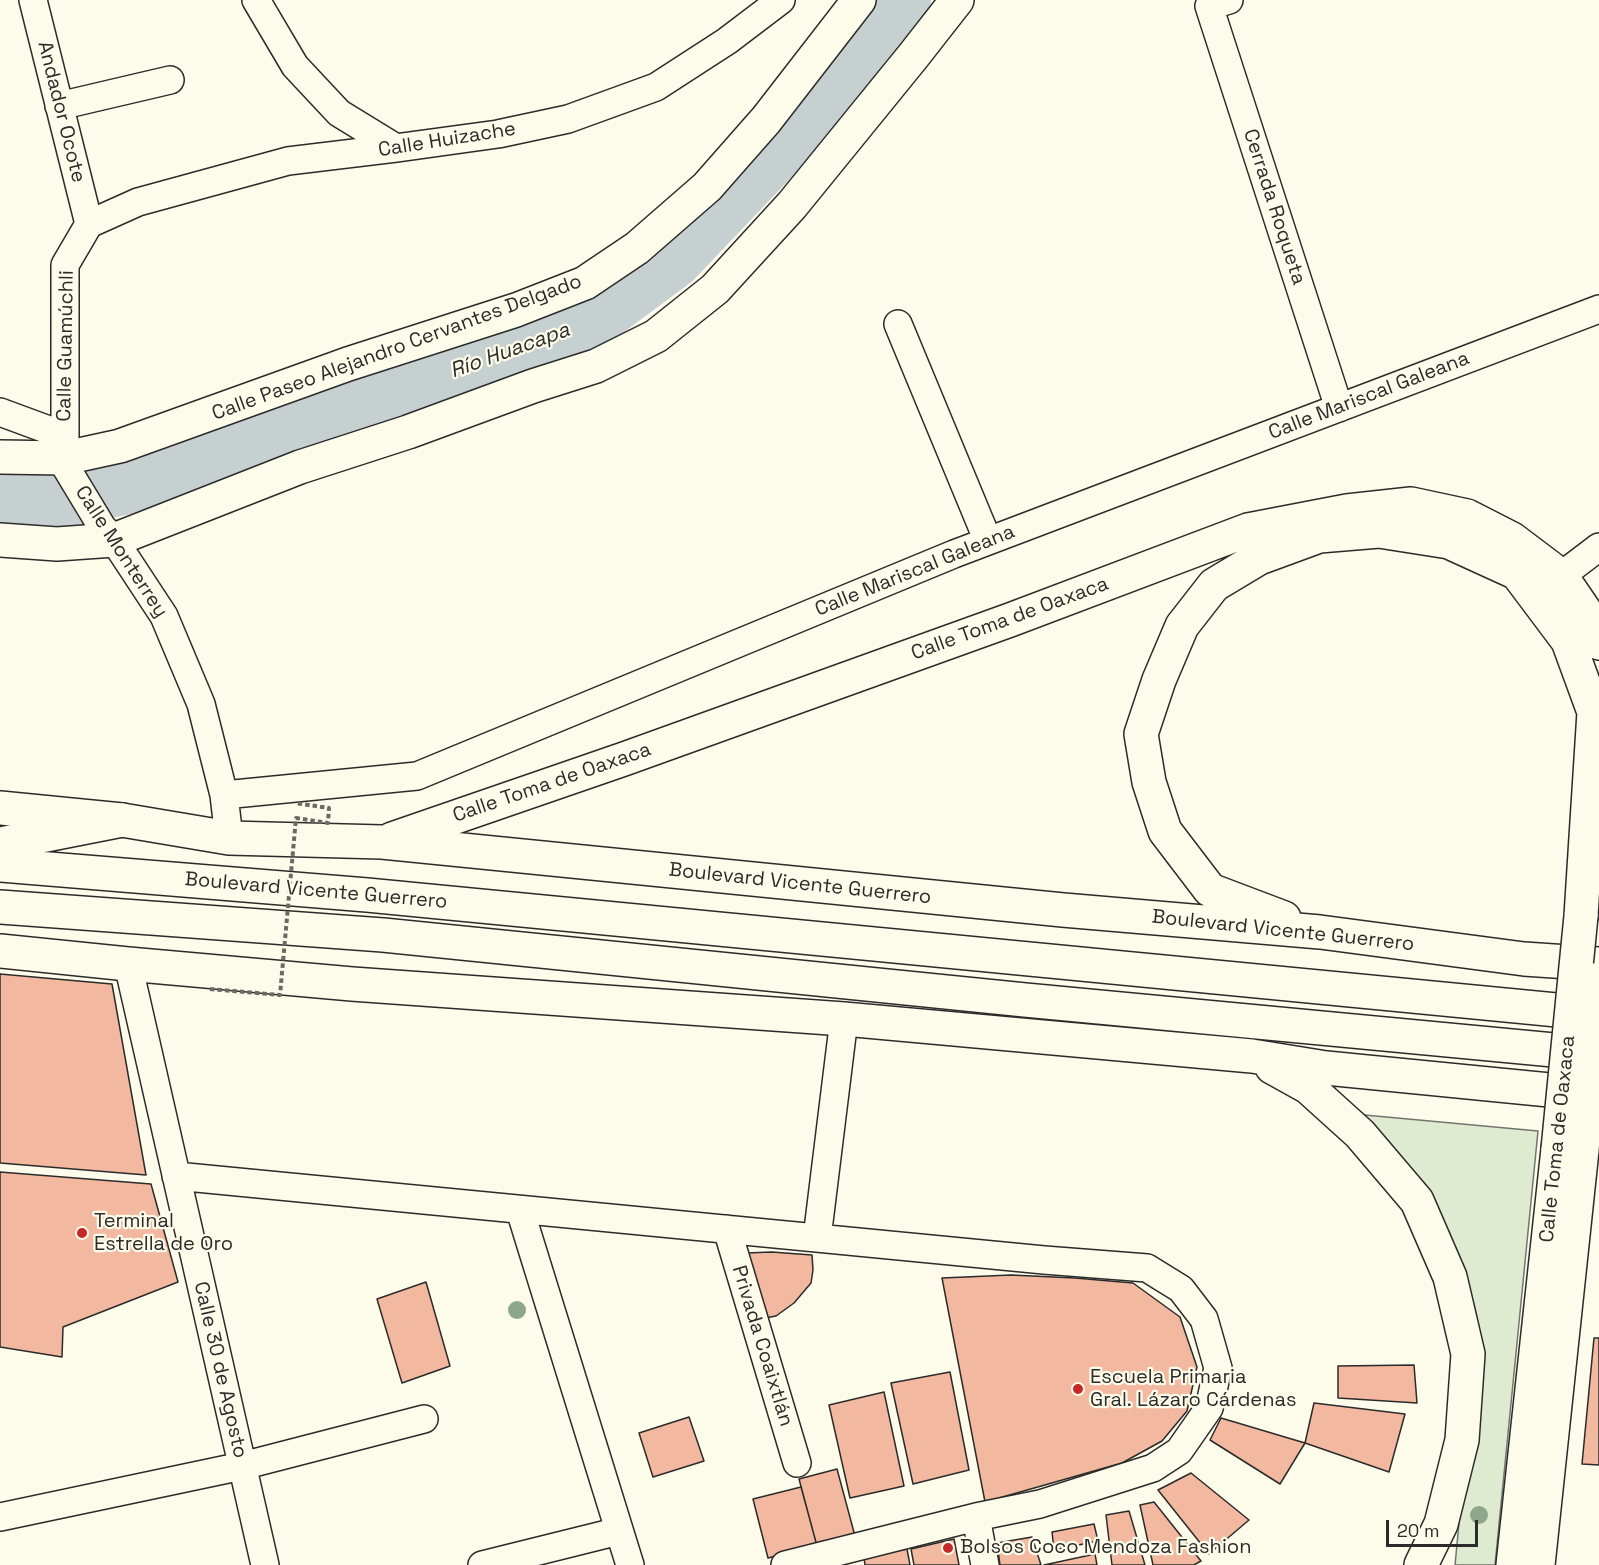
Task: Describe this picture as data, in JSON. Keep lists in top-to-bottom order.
{
  "streets": {
    "main road": ["Calle Paseo Alejandro Cervantes Delgado", "Calle Toma de Oaxaca", "Boulevard Vicente Guerrero"],
    "street": [
      "Andador Ocote",
      "Calle Huizache",
      "Cerrada Roqueta",
      "Calle Guamúchli",
      "Calle Mariscal Galeana",
      "Calle Monterrey",
      "Privada Coaixtlán",
      "Calle 30 de Agosto"
    ]
  },
  "crossings": [
    ["Andador Ocote", "Calle Huizache"],
    ["Andador Ocote", "Calle Guamúchli"],
    ["Calle Huizache", "Calle Guamúchli"],
    ["Cerrada Roqueta", "Calle Mariscal Galeana"],
    ["Calle Guamúchli", "Calle Paseo Alejandro Cervantes Delgado"],
    ["Calle Guamúchli", "Calle Monterrey"],
    ["Calle Paseo Alejandro Cervantes Delgado", "Calle Monterrey"],
    ["Calle Mariscal Galeana", "Calle Monterrey"],
    ["Calle Monterrey", "Boulevard Vicente Guerrero"],
    ["Calle Toma de Oaxaca", "Boulevard Vicente Guerrero"]
  ],
  "water": ["Río Huacapa"],
  "places": ["Terminal Estrella de Oro", "Escuela Primaria Gral. Lázaro Cárdenas", "Bolsos Coco Mendoza Fashion"],
  "scale_bar": "20 m"
}
